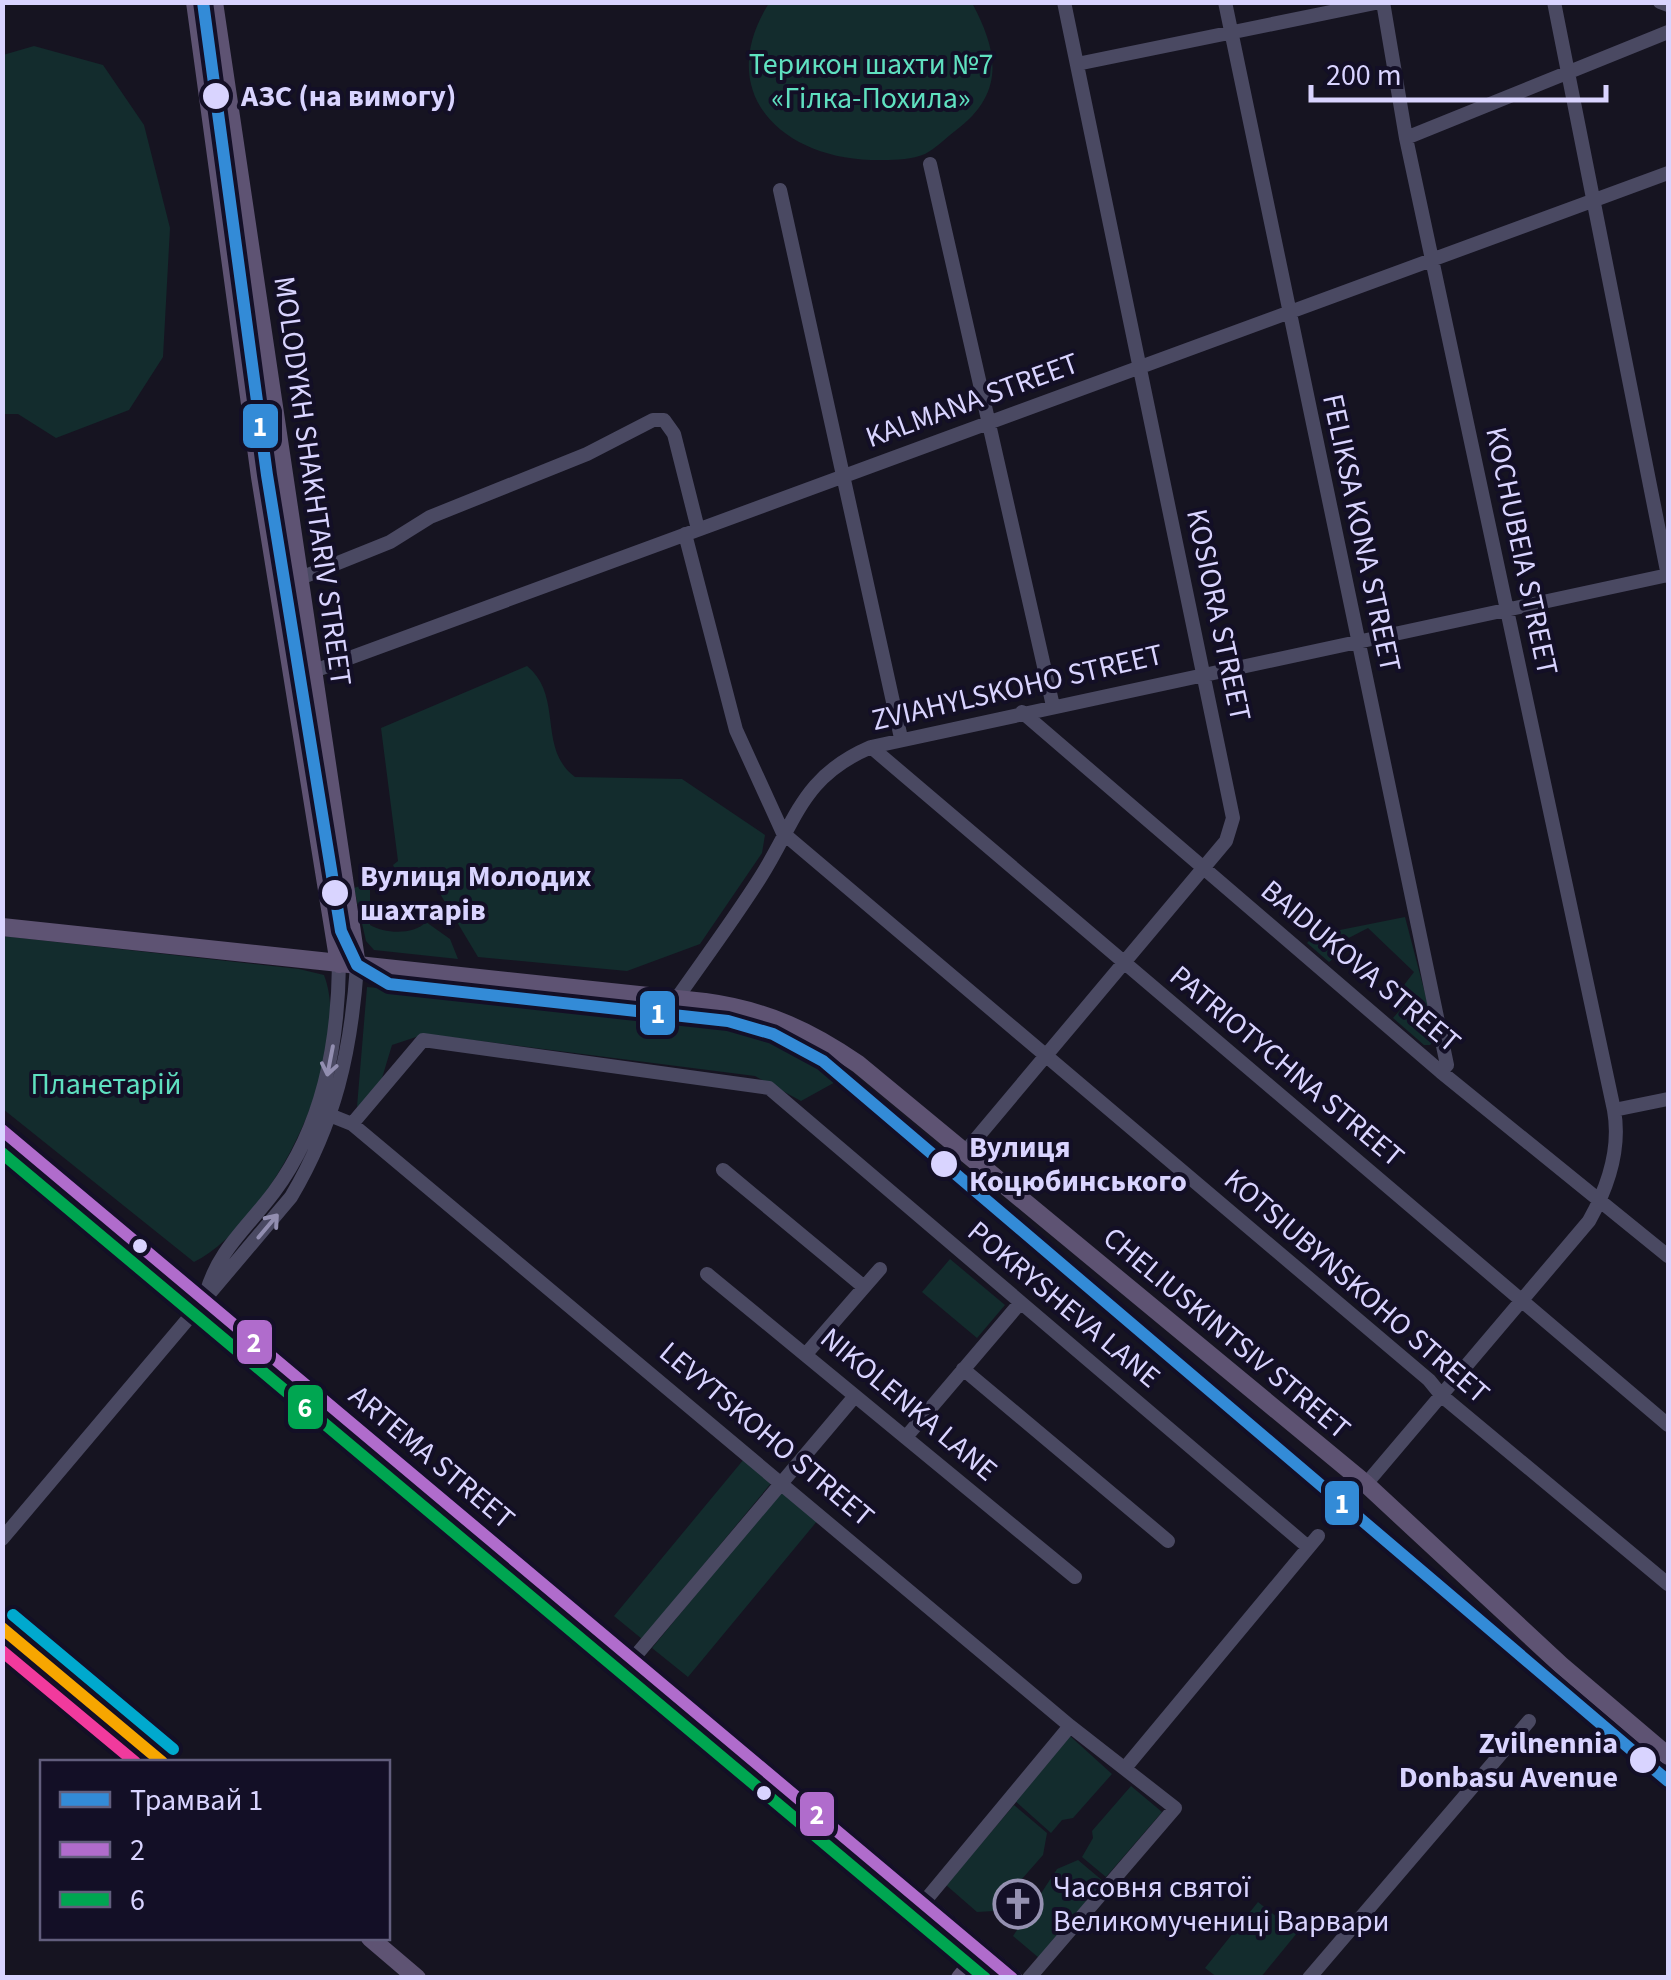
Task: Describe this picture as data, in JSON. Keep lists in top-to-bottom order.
{
  "streets": {
    "main road": ["MOLODYKH SHAKHTARIV STREET", "CHELIUSKINTSIV STREET", "ARTEMA STREET"],
    "street": [
      "KALMANA STREET",
      "FELIKSA KONA STREET",
      "KOCHUBEIA STREET",
      "KOSIORA STREET",
      "ZVIAHYLSKOHO STREET",
      "BAIDUKOVA STREET",
      "PATRIOTYCHNA STREET",
      "KOTSIUBYNSKOHO STREET",
      "POKRYSHEVA LANE",
      "NIKOLENKA LANE",
      "LEVYTSKOHO STREET"
    ]
  },
  "crossings": [
    ["KALMANA STREET", "MOLODYKH SHAKHTARIV STREET"],
    ["KALMANA STREET", "FELIKSA KONA STREET"],
    ["KALMANA STREET", "KOCHUBEIA STREET"],
    ["KALMANA STREET", "KOSIORA STREET"],
    ["MOLODYKH SHAKHTARIV STREET", "CHELIUSKINTSIV STREET"],
    ["FELIKSA KONA STREET", "ZVIAHYLSKOHO STREET"],
    ["FELIKSA KONA STREET", "BAIDUKOVA STREET"],
    ["KOCHUBEIA STREET", "ZVIAHYLSKOHO STREET"],
    ["KOCHUBEIA STREET", "BAIDUKOVA STREET"],
    ["KOSIORA STREET", "ZVIAHYLSKOHO STREET"],
    ["KOSIORA STREET", "BAIDUKOVA STREET"],
    ["KOSIORA STREET", "PATRIOTYCHNA STREET"],
    ["KOSIORA STREET", "KOTSIUBYNSKOHO STREET"],
    ["KOSIORA STREET", "CHELIUSKINTSIV STREET"],
    ["ZVIAHYLSKOHO STREET", "BAIDUKOVA STREET"],
    ["ZVIAHYLSKOHO STREET", "PATRIOTYCHNA STREET"],
    ["ZVIAHYLSKOHO STREET", "KOTSIUBYNSKOHO STREET"],
    ["ZVIAHYLSKOHO STREET", "CHELIUSKINTSIV STREET"],
    ["POKRYSHEVA LANE", "LEVYTSKOHO STREET"]
  ],
  "parks": ["Терикон шахти №7 «Гілка-Похила»", "Планетарій"],
  "places": {
    "other": [
      "АЗС (на вимогу)",
      "Вулиця Молодих шахтарів",
      "Вулиця Коцюбинського",
      "Zvilnennia Donbasu Avenue"
    ],
    "church": ["Часовня святої Великомучениці Варвари"]
  },
  "lines": ["tram line 1", "transit line 2", "transit line 6"],
  "legend": ["Трамвай 1", "2", "6"],
  "scale_bar": "200 m"
}
